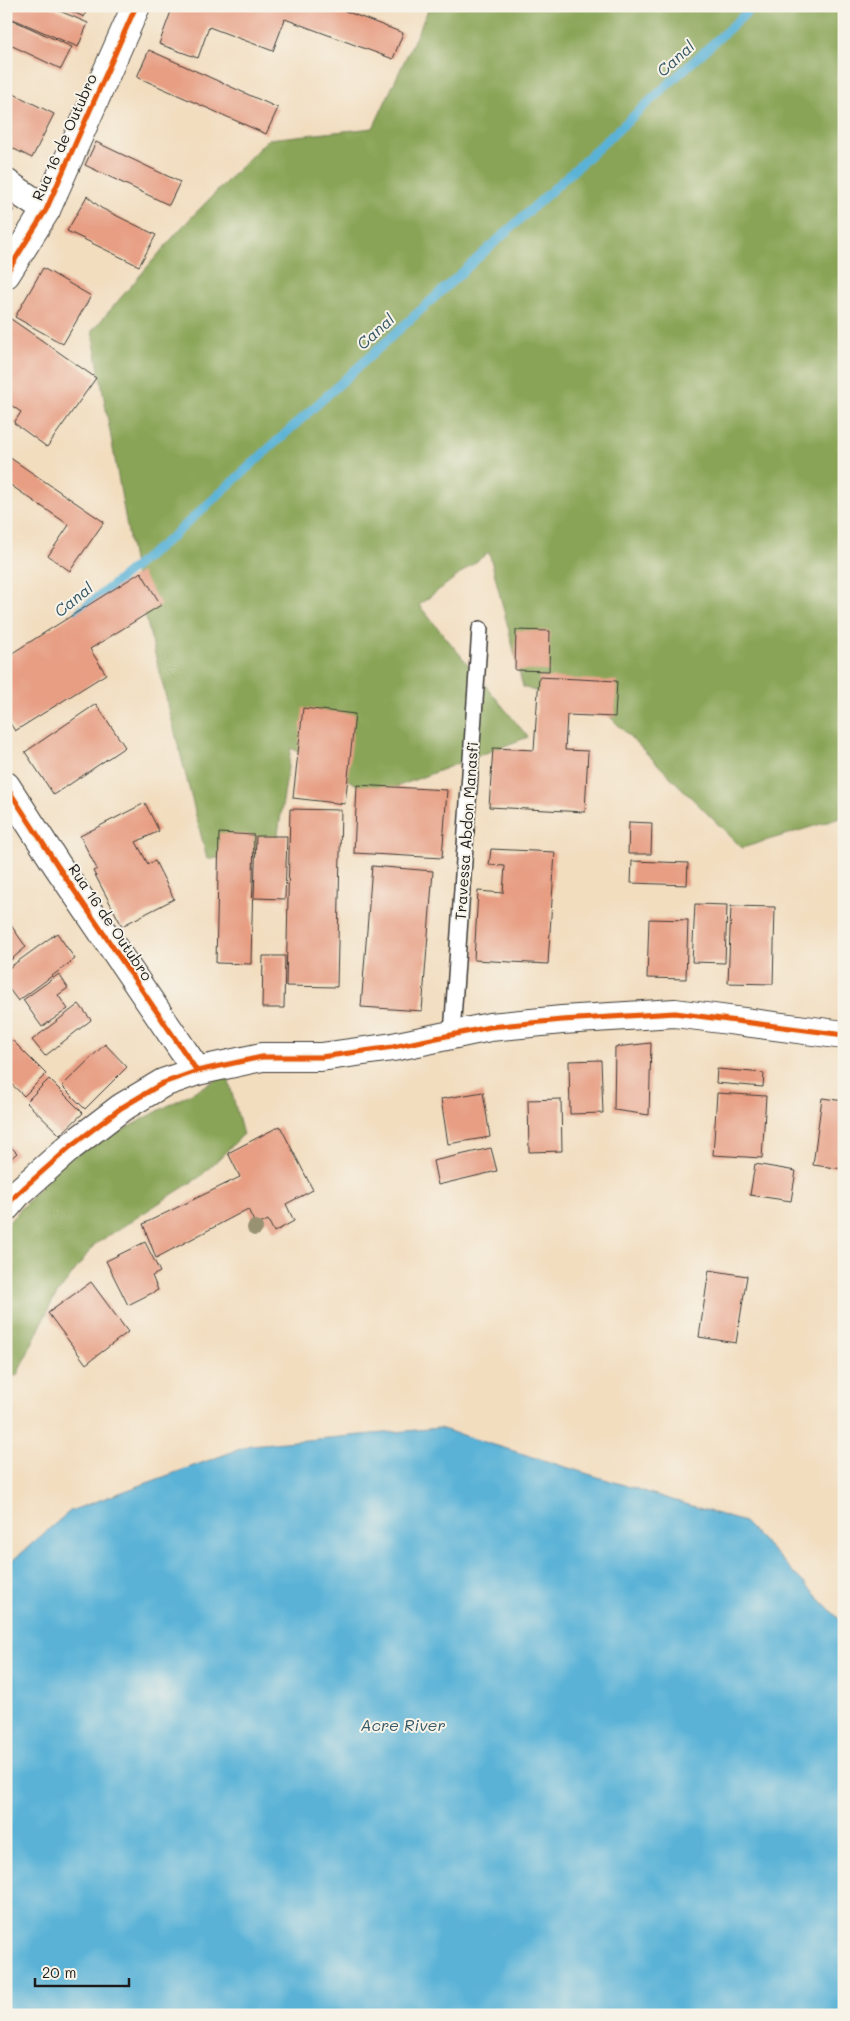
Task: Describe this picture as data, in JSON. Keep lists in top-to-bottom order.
{
  "streets": {
    "street": ["Rua 16 de Outubro"],
    "lane": ["Travessa Abdon Manasfi"]
  },
  "water": ["Canal", "Acre River"],
  "scale_bar": "20 m"
}
